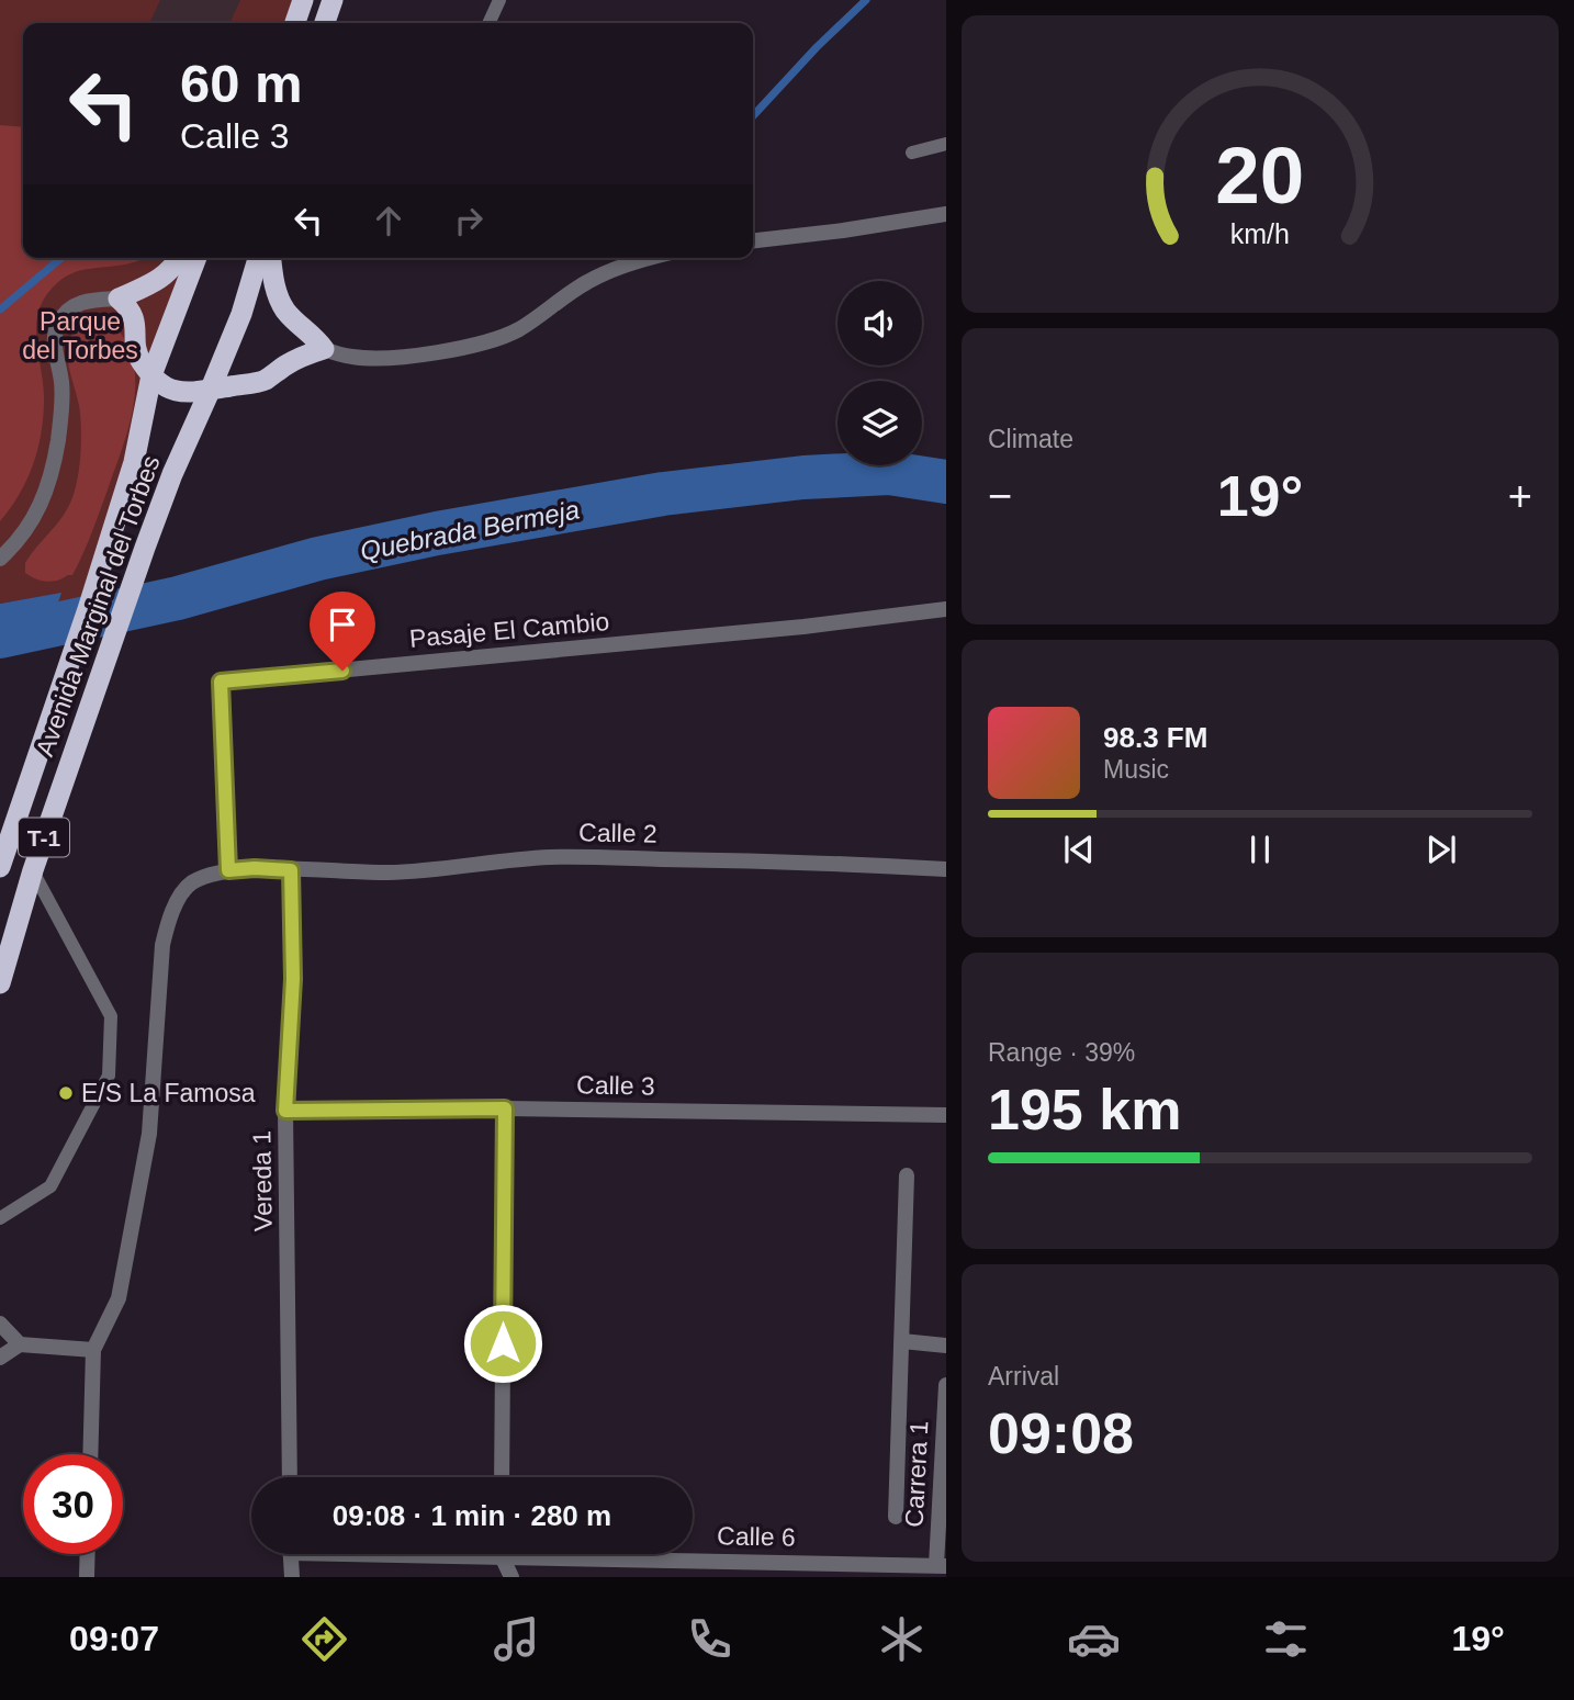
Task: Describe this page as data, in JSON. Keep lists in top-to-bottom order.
{
  "streets": {
    "highway": ["Avenida Marginal del Torbes", "T-1"],
    "street": [
      "Pasaje El Cambio",
      "Calle 2",
      "Calle 3",
      "Vereda 1",
      "Carrera 1",
      "Calle 6"
    ]
  },
  "crossings": [
    ["Pasaje El Cambio", "Calle 2"],
    ["Calle 2", "Vereda 1"],
    ["Calle 3", "Vereda 1"],
    ["Carrera 1", "Calle 6"]
  ],
  "water": ["Quebrada Bermeja"],
  "parks": ["Parque del Torbes"],
  "places": ["E/S La Famosa"],
  "page": {
    "turn": ["60 m", "Calle 3"],
    "tile": [
      "Climate",
      ["Range · 39%", "195 km"],
      ["Arrival", "09:08"]
    ],
    "heat": ["−", "19°", "+"],
    "song": ["98.3 FM", "Music"],
    "limit": "30",
    "trip": "09:08 · 1 min · 280 m",
    "tabs": ["09:07", "19°"],
    "gauge": ["20", "km/h"]
  }
}
